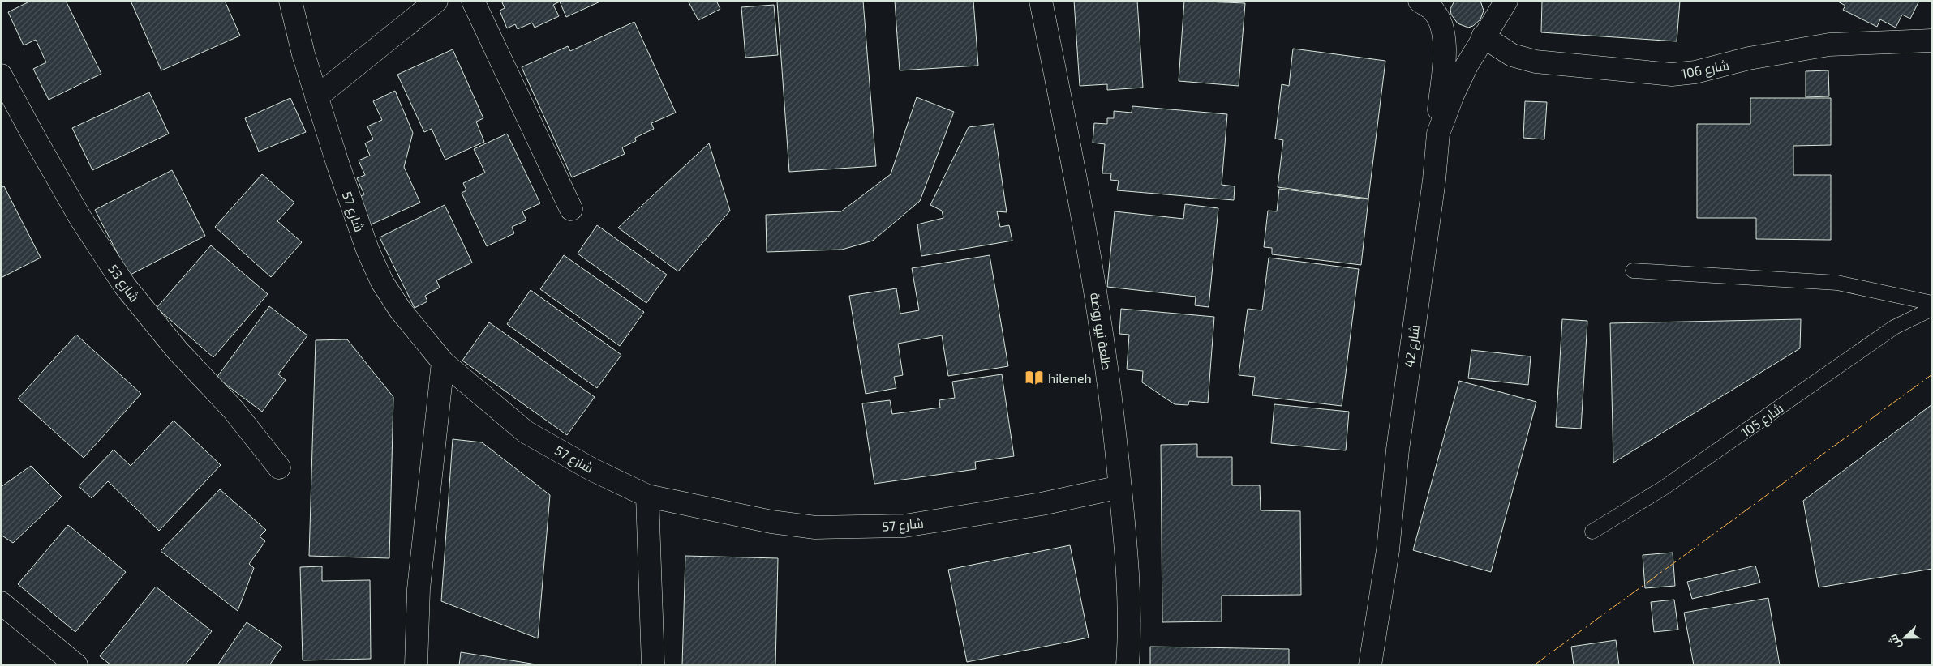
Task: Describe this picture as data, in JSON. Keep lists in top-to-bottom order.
{
  "streets": {
    "street": [
      "شارع 106",
      "شارع 57",
      "شارع 53",
      "طلعة نيو روضة",
      "شارع 42"
    ],
    "lane": ["شارع 105"]
  },
  "crossings": [
    ["شارع 106", "شارع 42"],
    ["شارع 57", "طلعة نيو روضة"]
  ],
  "places": {
    "library": ["hileneh"]
  },
  "north": "left"
}
